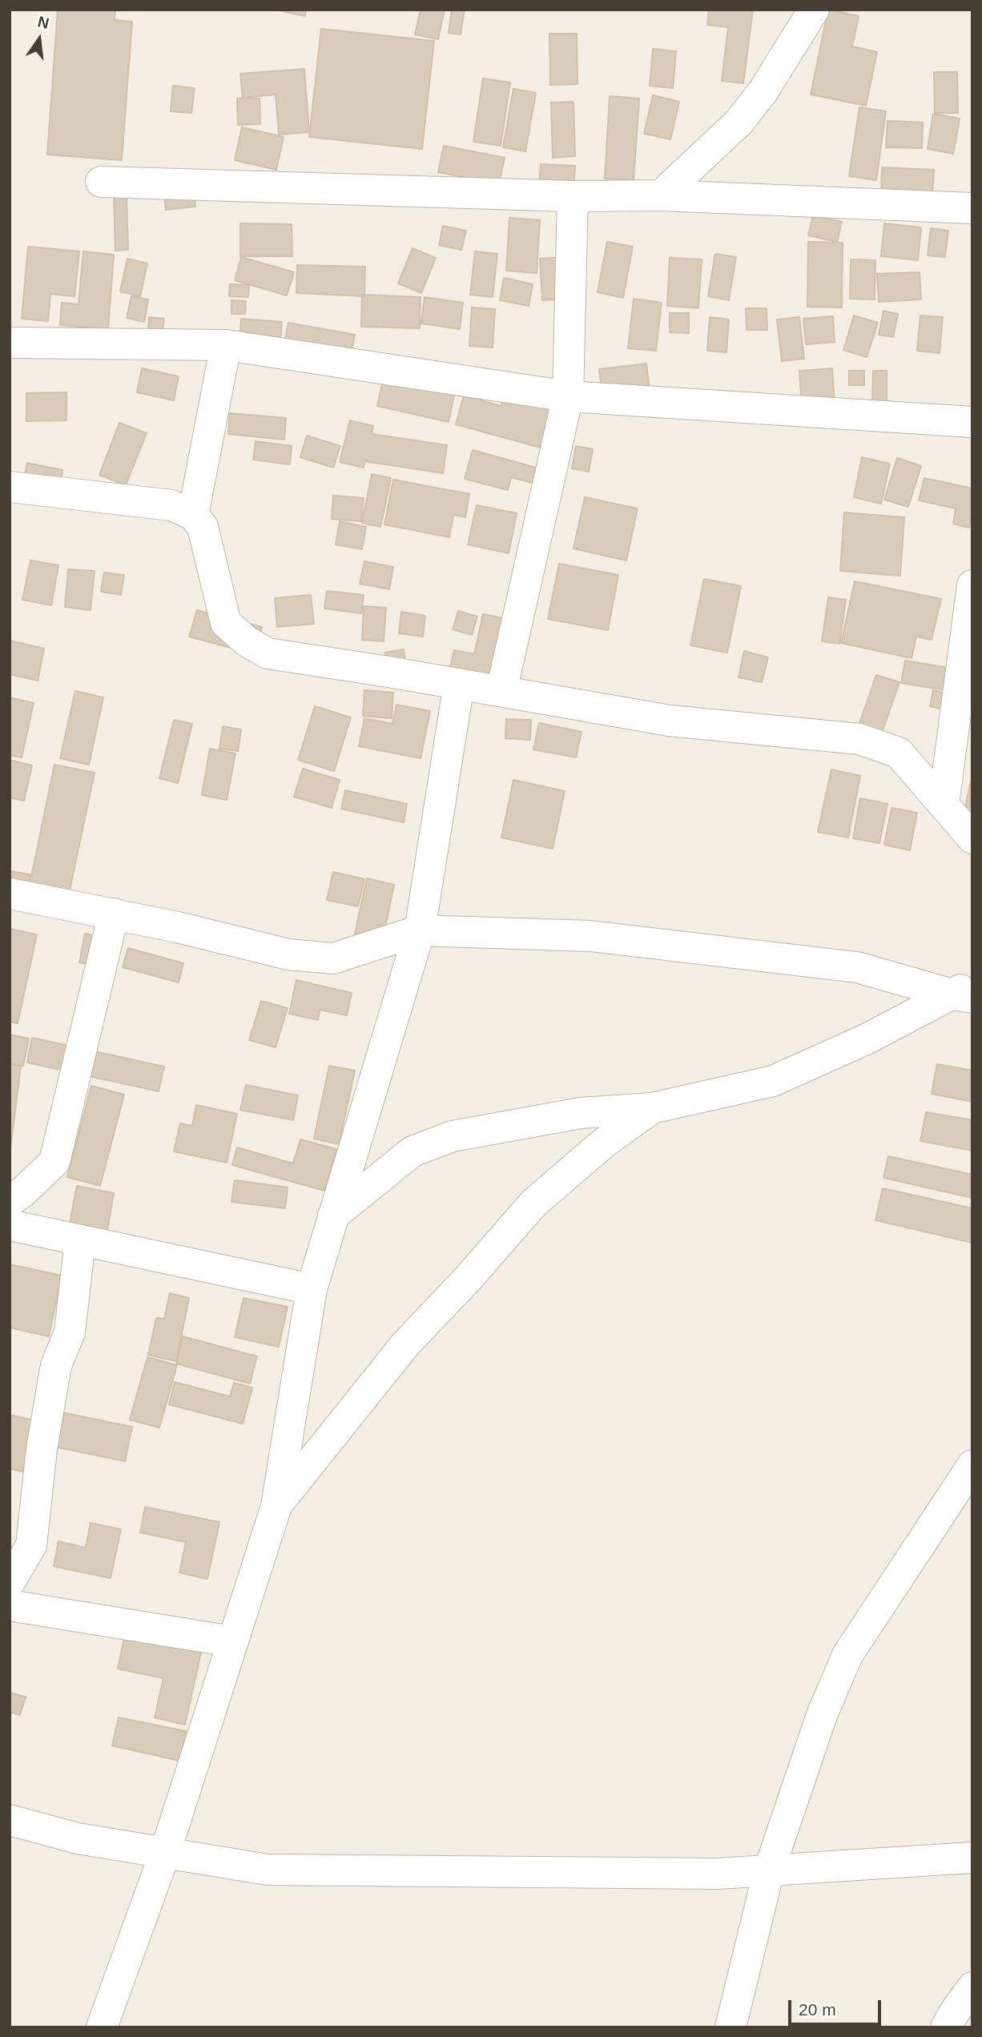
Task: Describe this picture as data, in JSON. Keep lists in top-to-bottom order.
{
  "scale_bar": "20 m",
  "north": "top"
}
